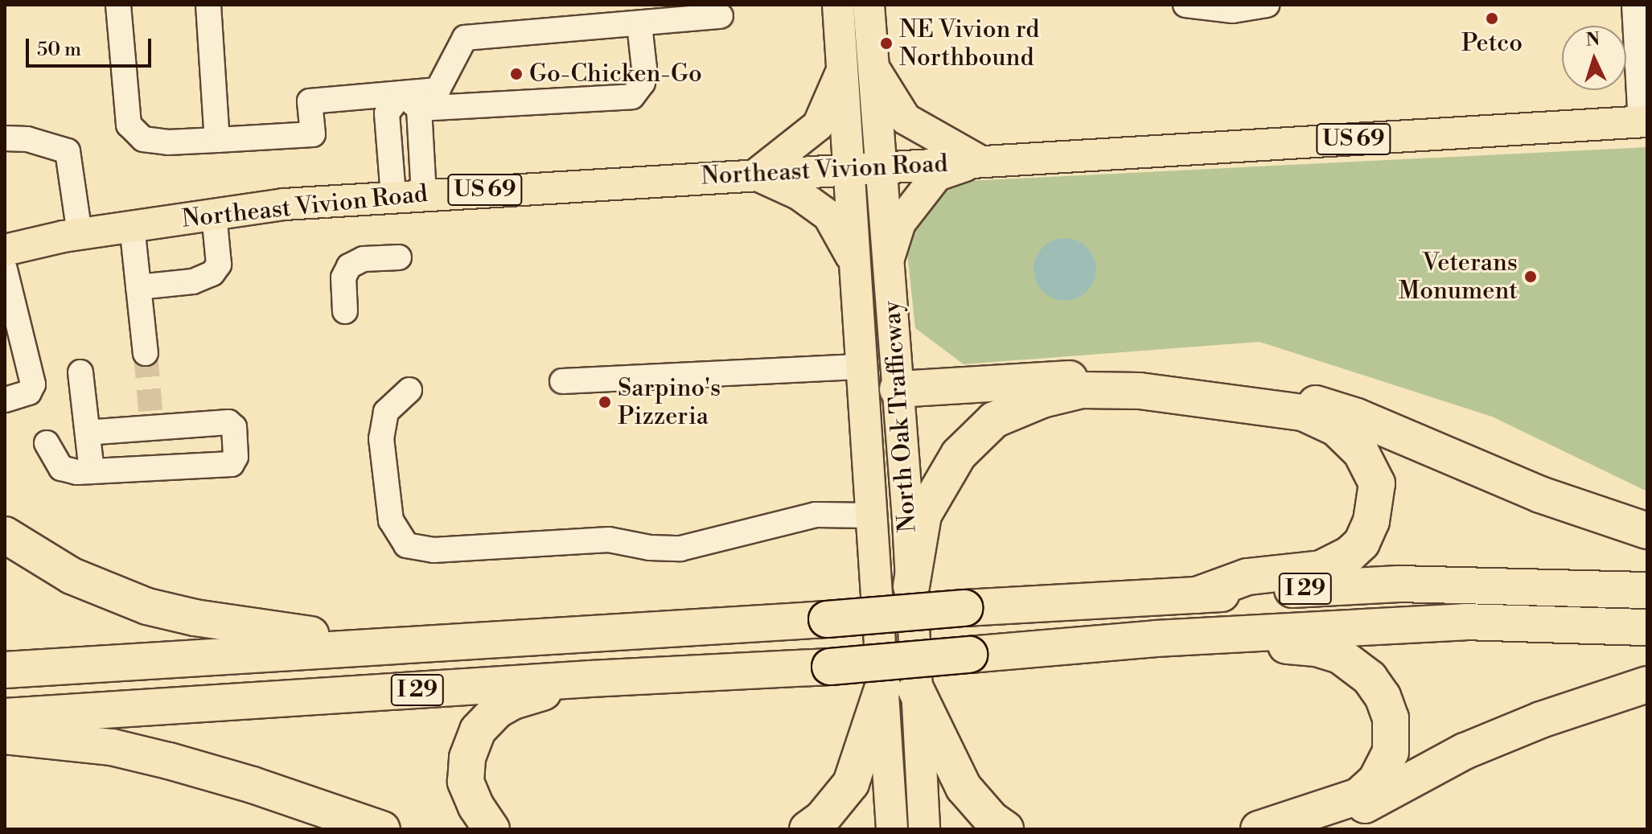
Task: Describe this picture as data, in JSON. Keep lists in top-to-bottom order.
{
  "streets": {
    "highway": ["I 29"],
    "main road": ["US 69", "Northeast Vivion Road", "North Oak Trafficway"]
  },
  "crossings": [
    ["Northeast Vivion Road", "North Oak Trafficway"]
  ],
  "places": [
    "Petco",
    "NE Vivion rd Northbound",
    "Go-Chicken-Go",
    "Veterans Monument",
    "Sarpino's Pizzeria"
  ],
  "scale_bar": "50 m",
  "north": "top"
}
